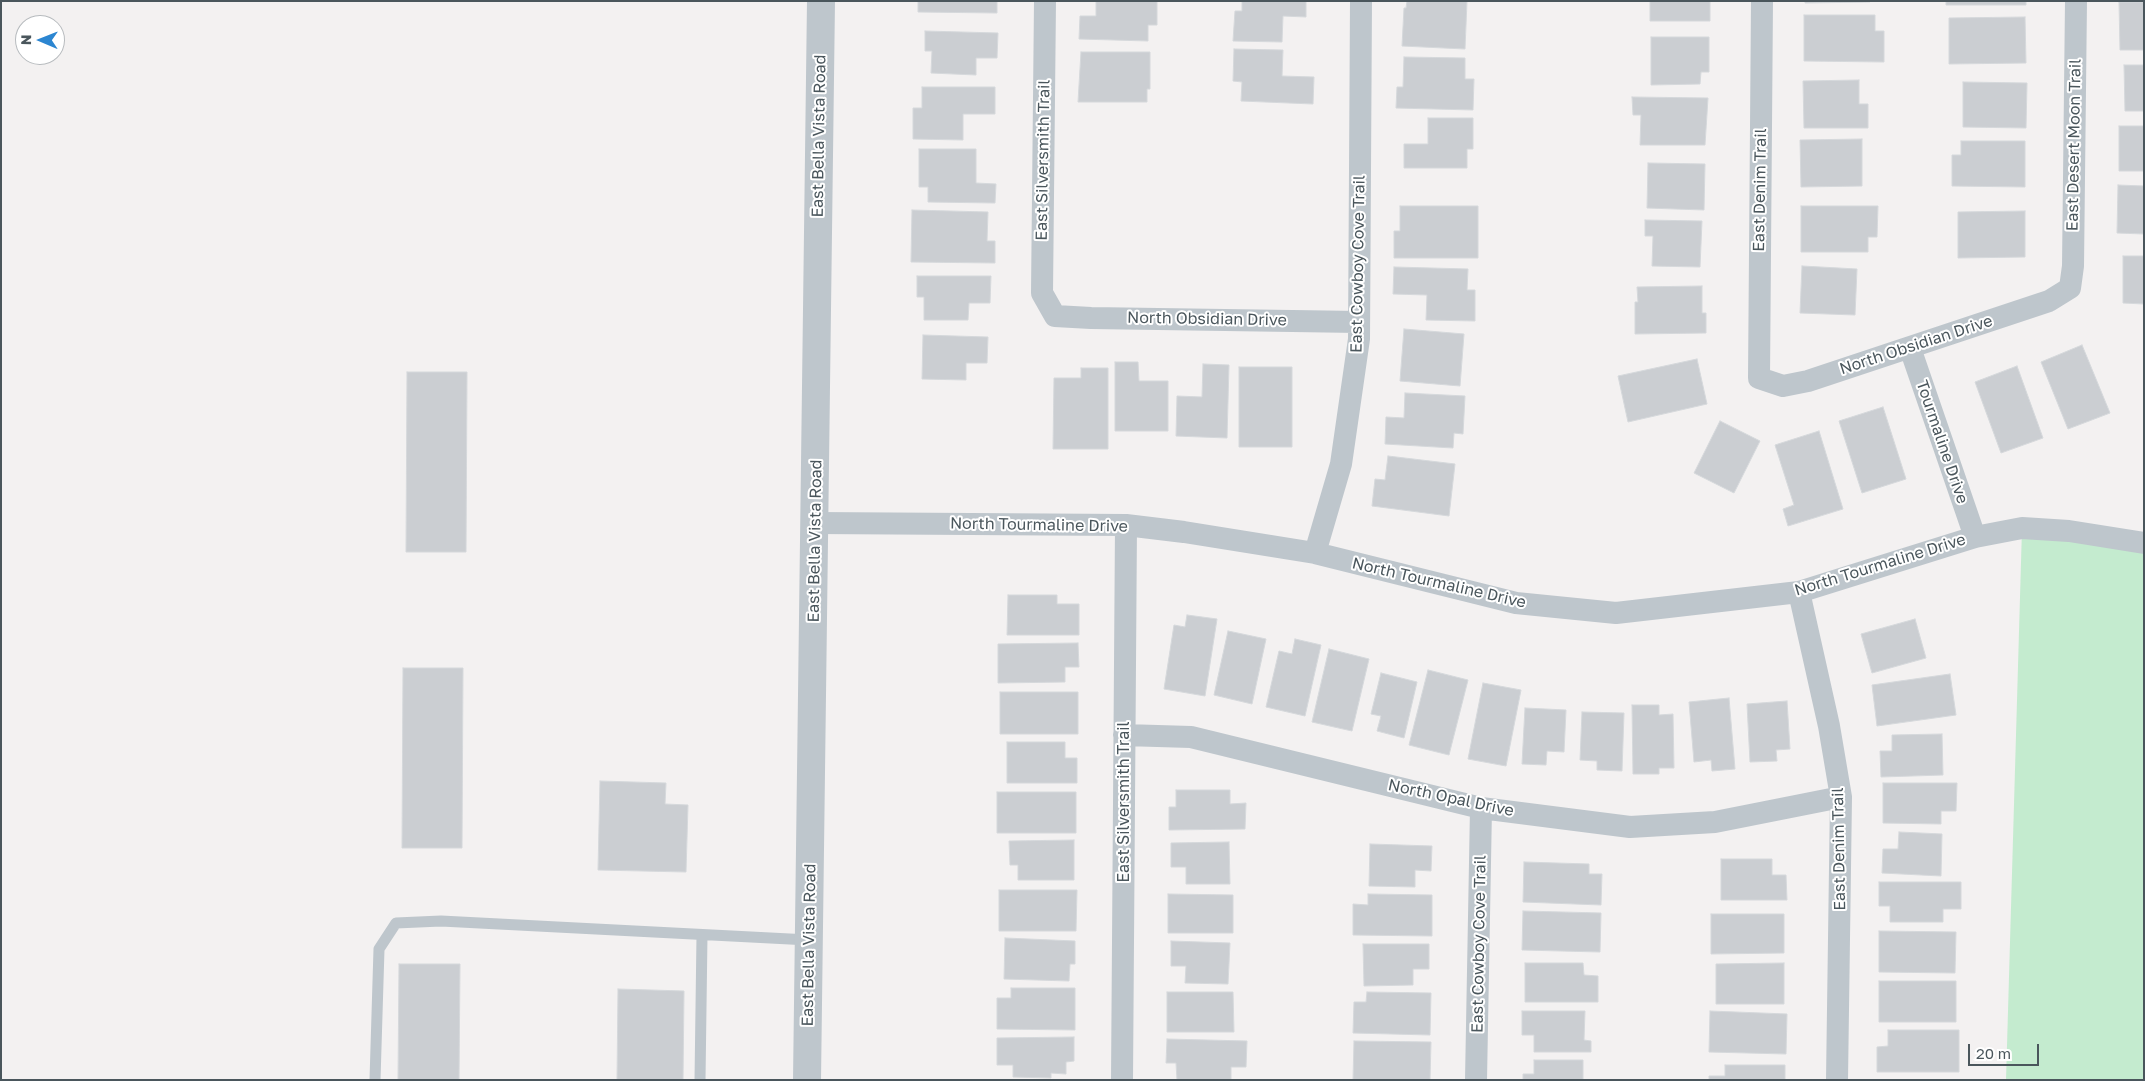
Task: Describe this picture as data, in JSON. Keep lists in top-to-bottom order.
{
  "streets": {
    "street": [
      "East Bella Vista Road",
      "East Desert Moon Trail",
      "East Silversmith Trail",
      "East Denim Trail",
      "East Cowboy Cove Trail",
      "North Obsidian Drive",
      "Tourmaline Drive",
      "North Tourmaline Drive",
      "North Opal Drive"
    ]
  },
  "crossings": [
    ["East Bella Vista Road", "North Tourmaline Drive"],
    ["East Desert Moon Trail", "North Obsidian Drive"],
    ["East Silversmith Trail", "North Obsidian Drive"],
    ["East Silversmith Trail", "North Tourmaline Drive"],
    ["East Silversmith Trail", "North Opal Drive"],
    ["East Denim Trail", "North Obsidian Drive"],
    ["East Denim Trail", "North Tourmaline Drive"],
    ["East Denim Trail", "North Opal Drive"],
    ["East Cowboy Cove Trail", "North Obsidian Drive"],
    ["East Cowboy Cove Trail", "North Tourmaline Drive"],
    ["East Cowboy Cove Trail", "North Opal Drive"],
    ["North Obsidian Drive", "Tourmaline Drive"],
    ["Tourmaline Drive", "North Tourmaline Drive"]
  ],
  "scale_bar": "20 m",
  "north": "left"
}
